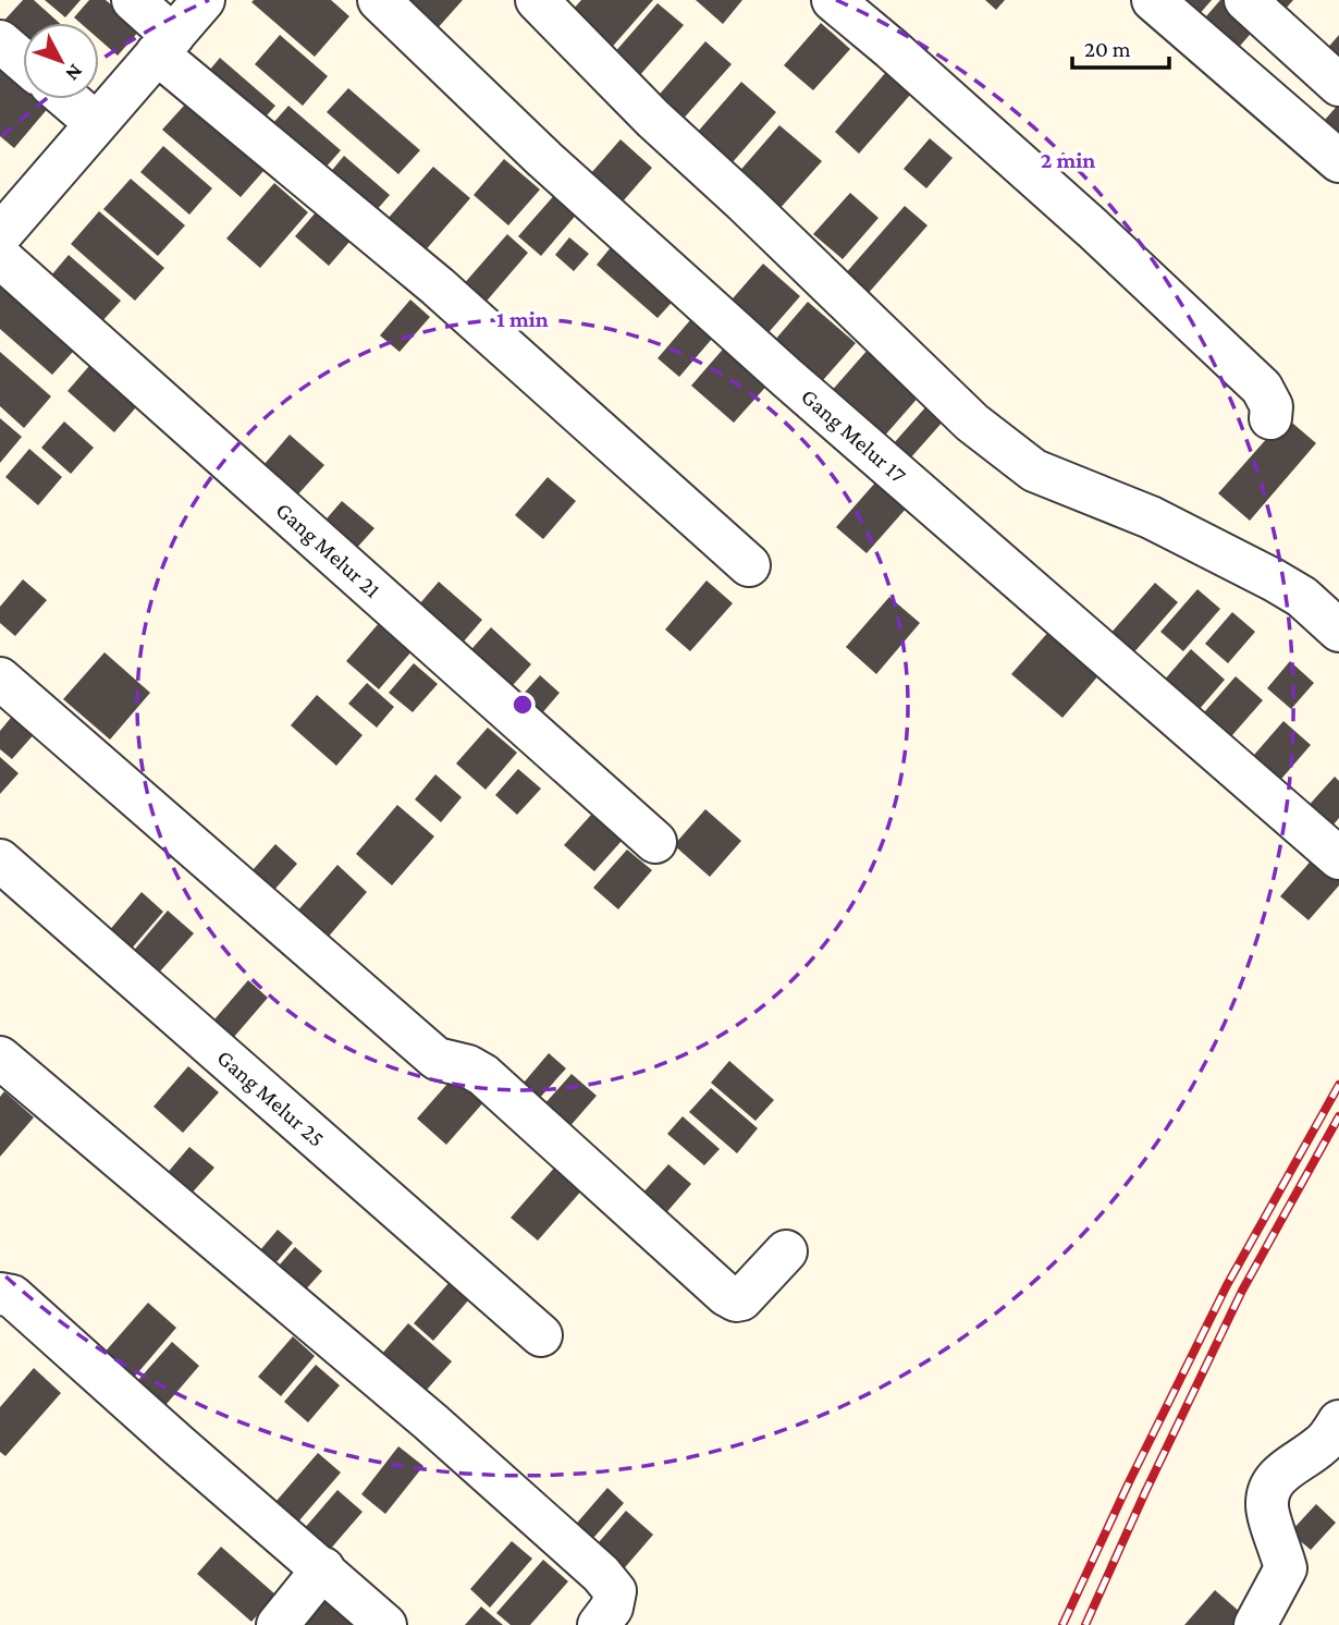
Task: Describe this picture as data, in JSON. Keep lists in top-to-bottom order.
{
  "streets": {
    "street": ["Gang Melur 17", "Gang Melur 21", "Gang Melur 25"]
  },
  "scale_bar": "20 m",
  "north": "bottom right",
  "rings": ["2 min", "1 min"]
}
